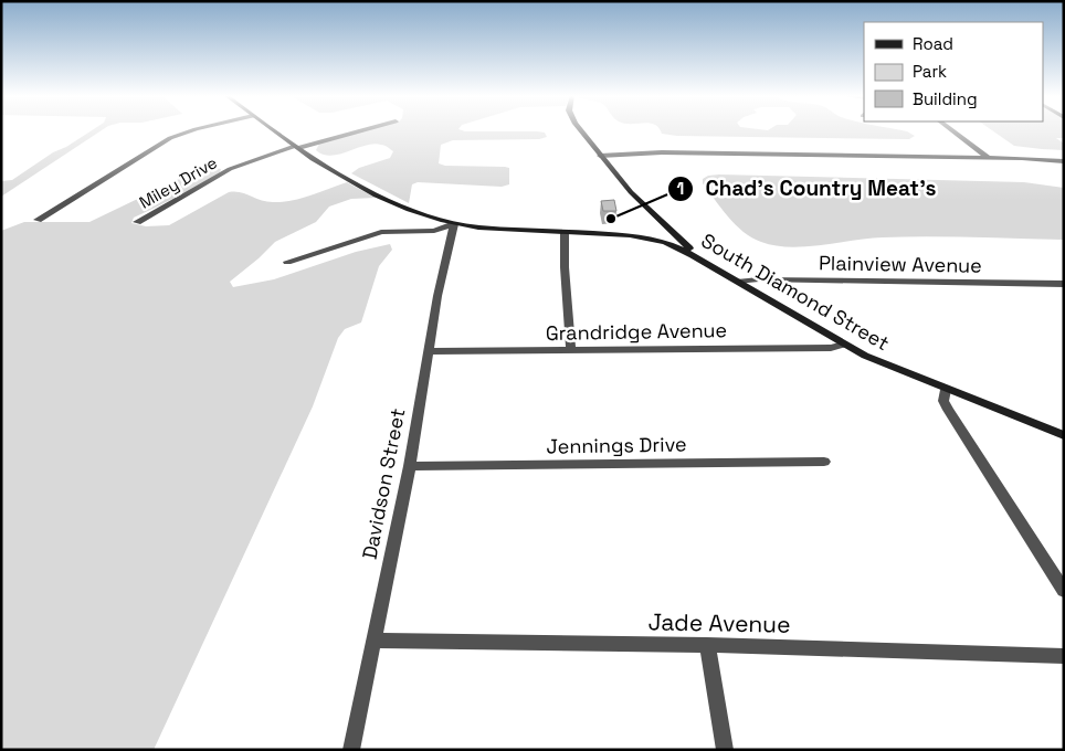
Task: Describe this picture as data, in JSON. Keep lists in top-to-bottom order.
{
  "streets": {
    "street": [
      "Miley Drive",
      "Plainview Avenue",
      "South Diamond Street",
      "Grandridge Avenue",
      "Jennings Drive",
      "Davidson Street",
      "Jade Avenue"
    ]
  },
  "crossings": [
    ["Miley Drive", "South Diamond Street"],
    ["Plainview Avenue", "South Diamond Street"],
    ["South Diamond Street", "Grandridge Avenue"],
    ["South Diamond Street", "Davidson Street"],
    ["Grandridge Avenue", "Davidson Street"],
    ["Jennings Drive", "Davidson Street"],
    ["Davidson Street", "Jade Avenue"]
  ],
  "places": ["Chad's Country Meat's"],
  "legend": ["Road", "Park", "Building"]
}
